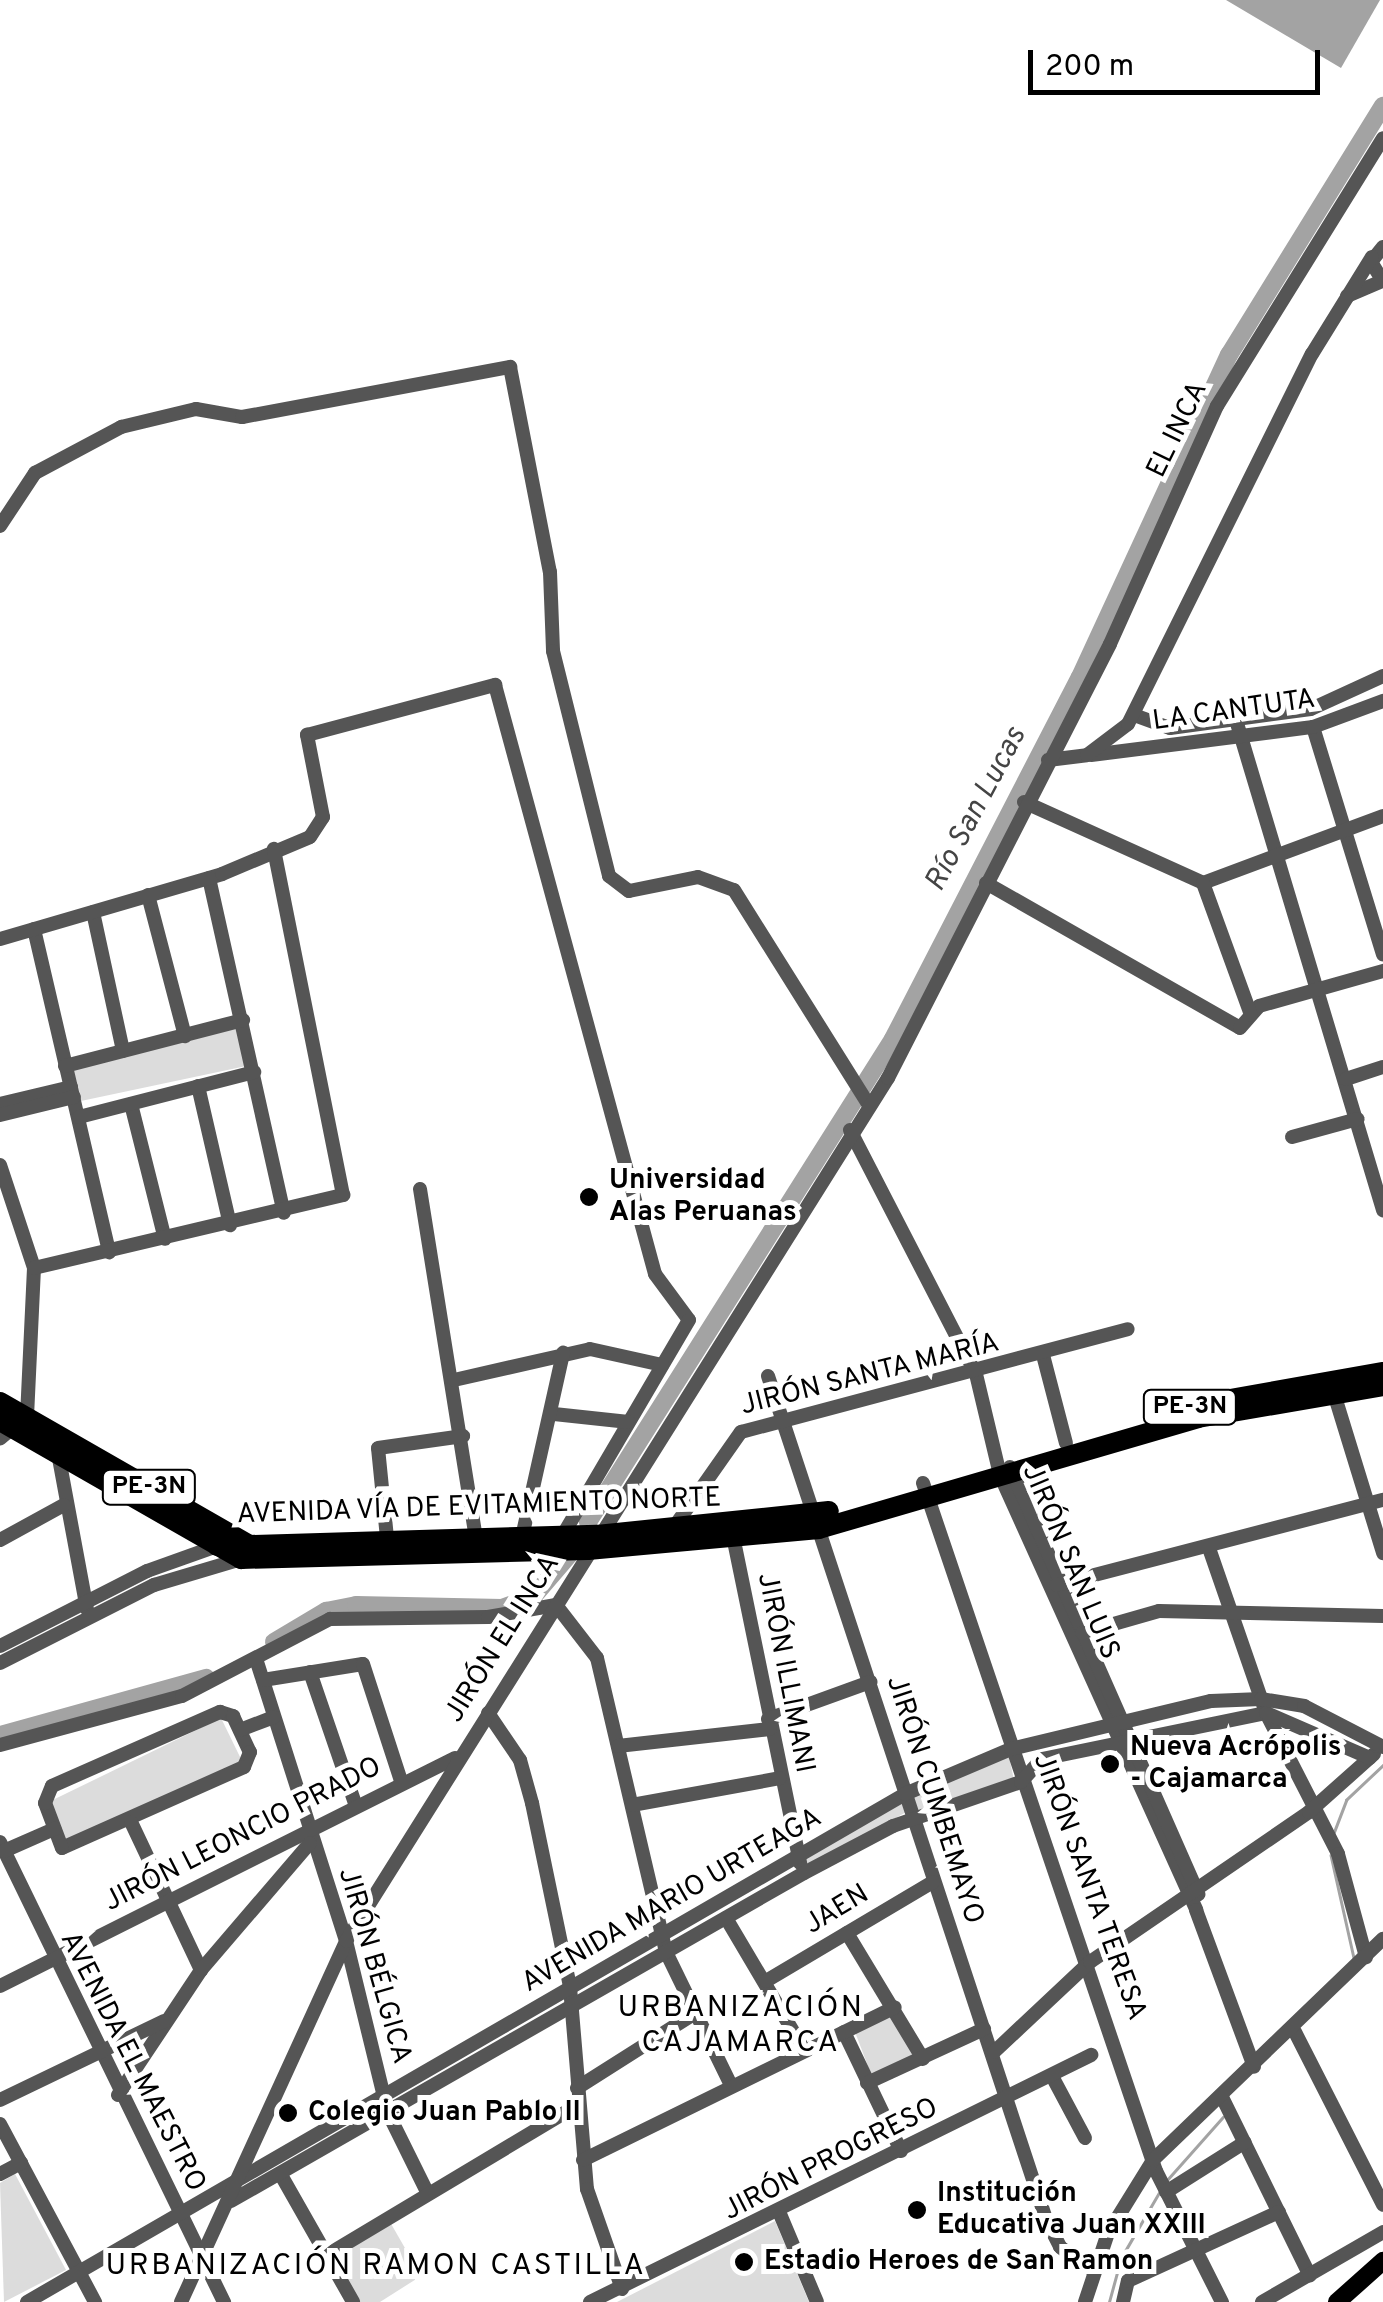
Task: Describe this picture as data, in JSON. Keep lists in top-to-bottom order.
{
  "streets": {
    "highway": ["PE-3N", "AVENIDA VÍA DE EVITAMIENTO NORTE"],
    "street": [
      "EL INCA",
      "LA CANTUTA",
      "JIRÓN SANTA MARÍA",
      "JIRÓN SAN LUIS",
      "JIRÓN EL INCA",
      "JIRÓN ILLIMANI",
      "JIRÓN CUMBEMAYO",
      "JIRÓN LEONCIO PRADO",
      "JIRÓN SANTA TERESA",
      "AVENIDA MARIO URTEAGA",
      "JAEN",
      "JIRÓN BÉLGICA",
      "AVENIDA EL MAESTRO",
      "JIRÓN PROGRESO"
    ]
  },
  "crossings": [
    ["EL INCA", "LA CANTUTA"],
    ["EL INCA", "JIRÓN EL INCA"],
    ["LA CANTUTA", "JIRÓN EL INCA"],
    ["JIRÓN SANTA MARÍA", "AVENIDA VÍA DE EVITAMIENTO NORTE"],
    ["JIRÓN SANTA MARÍA", "JIRÓN SAN LUIS"],
    ["JIRÓN SANTA MARÍA", "JIRÓN CUMBEMAYO"],
    ["PE-3N", "AVENIDA VÍA DE EVITAMIENTO NORTE"],
    ["PE-3N", "JIRÓN SAN LUIS"],
    ["PE-3N", "JIRÓN ILLIMANI"],
    ["PE-3N", "JIRÓN CUMBEMAYO"],
    ["PE-3N", "JIRÓN SANTA TERESA"],
    ["AVENIDA VÍA DE EVITAMIENTO NORTE", "JIRÓN EL INCA"],
    ["AVENIDA VÍA DE EVITAMIENTO NORTE", "JIRÓN ILLIMANI"],
    ["AVENIDA VÍA DE EVITAMIENTO NORTE", "JIRÓN CUMBEMAYO"],
    ["JIRÓN SAN LUIS", "JIRÓN EL INCA"],
    ["JIRÓN SAN LUIS", "AVENIDA MARIO URTEAGA"],
    ["JIRÓN EL INCA", "JIRÓN LEONCIO PRADO"],
    ["JIRÓN EL INCA", "AVENIDA MARIO URTEAGA"],
    ["JIRÓN EL INCA", "JIRÓN BÉLGICA"],
    ["JIRÓN EL INCA", "AVENIDA EL MAESTRO"],
    ["JIRÓN ILLIMANI", "AVENIDA MARIO URTEAGA"],
    ["JIRÓN CUMBEMAYO", "AVENIDA MARIO URTEAGA"],
    ["JIRÓN CUMBEMAYO", "JAEN"],
    ["JIRÓN CUMBEMAYO", "JIRÓN PROGRESO"],
    ["JIRÓN LEONCIO PRADO", "JIRÓN BÉLGICA"],
    ["JIRÓN LEONCIO PRADO", "AVENIDA EL MAESTRO"],
    ["JIRÓN SANTA TERESA", "AVENIDA MARIO URTEAGA"],
    ["AVENIDA MARIO URTEAGA", "JIRÓN BÉLGICA"],
    ["AVENIDA MARIO URTEAGA", "AVENIDA EL MAESTRO"]
  ],
  "districts": ["URBANIZACIÓN CAJAMARCA", "URBANIZACIÓN RAMON CASTILLA"],
  "water": ["Río San Lucas"],
  "places": [
    "Universidad Alas Peruanas",
    "Nueva Acrópolis - Cajamarca",
    "Colegio Juan Pablo II",
    "Institución Educativa Juan XXIII",
    "Estadio Heroes de San Ramon"
  ],
  "scale_bar": "200 m"
}
